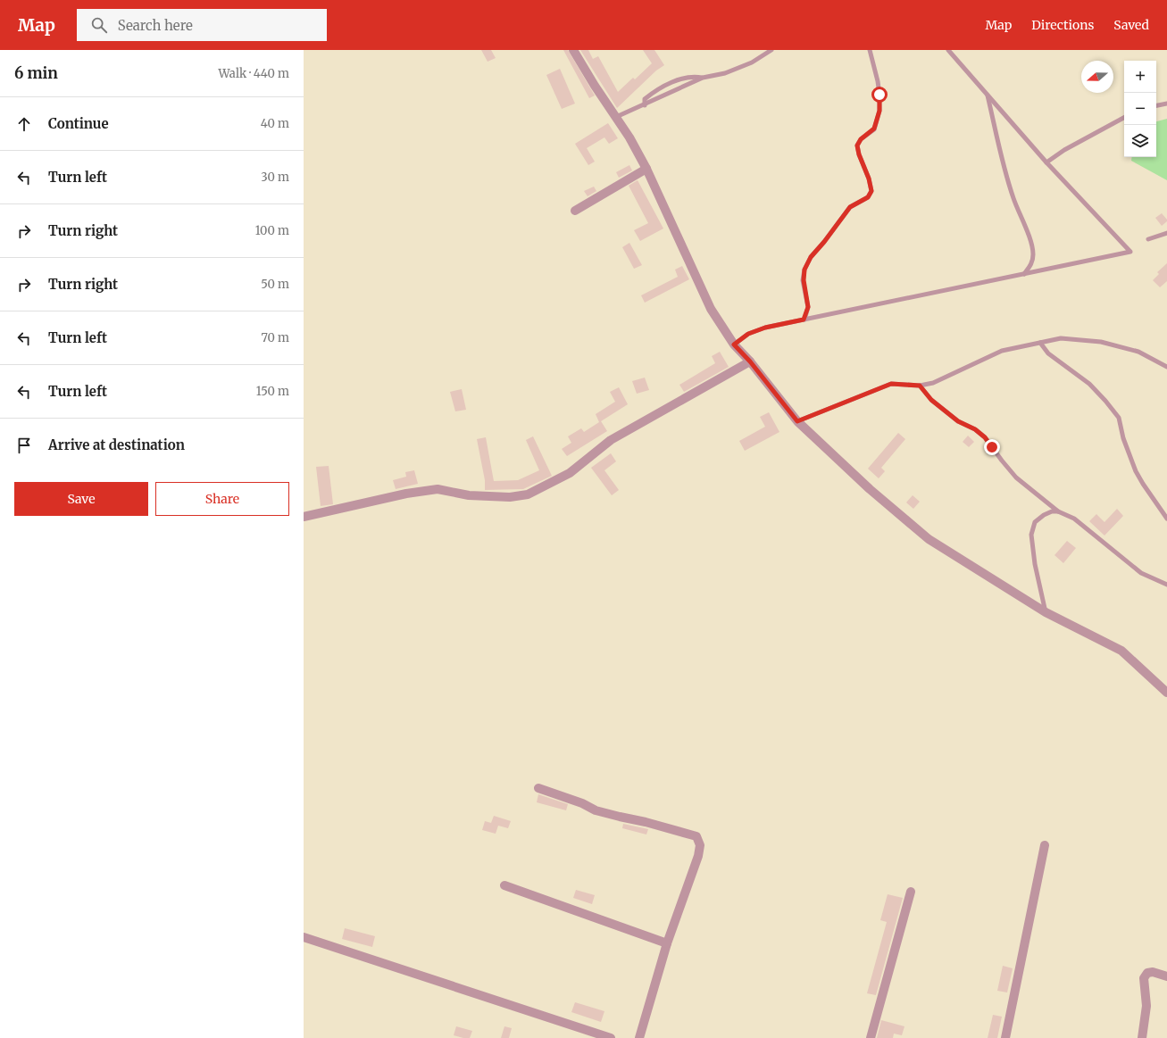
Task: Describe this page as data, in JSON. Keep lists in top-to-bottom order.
{
  "north": "left",
  "page": {
    "header": "Map",
    "search": "Search here",
    "nav": ["Map", "Directions", "Saved"],
    "heading": ["6 min", "Walk · 440 m"],
    "map_buttons": ["+", "−"],
    "list": [
      ["Continue", "40 m"],
      ["Turn left", "30 m"],
      ["Turn right", "100 m"],
      ["Turn right", "50 m"],
      ["Turn left", "70 m"],
      ["Turn left", "150 m"],
      "Arrive at destination"
    ],
    "buttons": ["Save", "Share"]
  }
}
